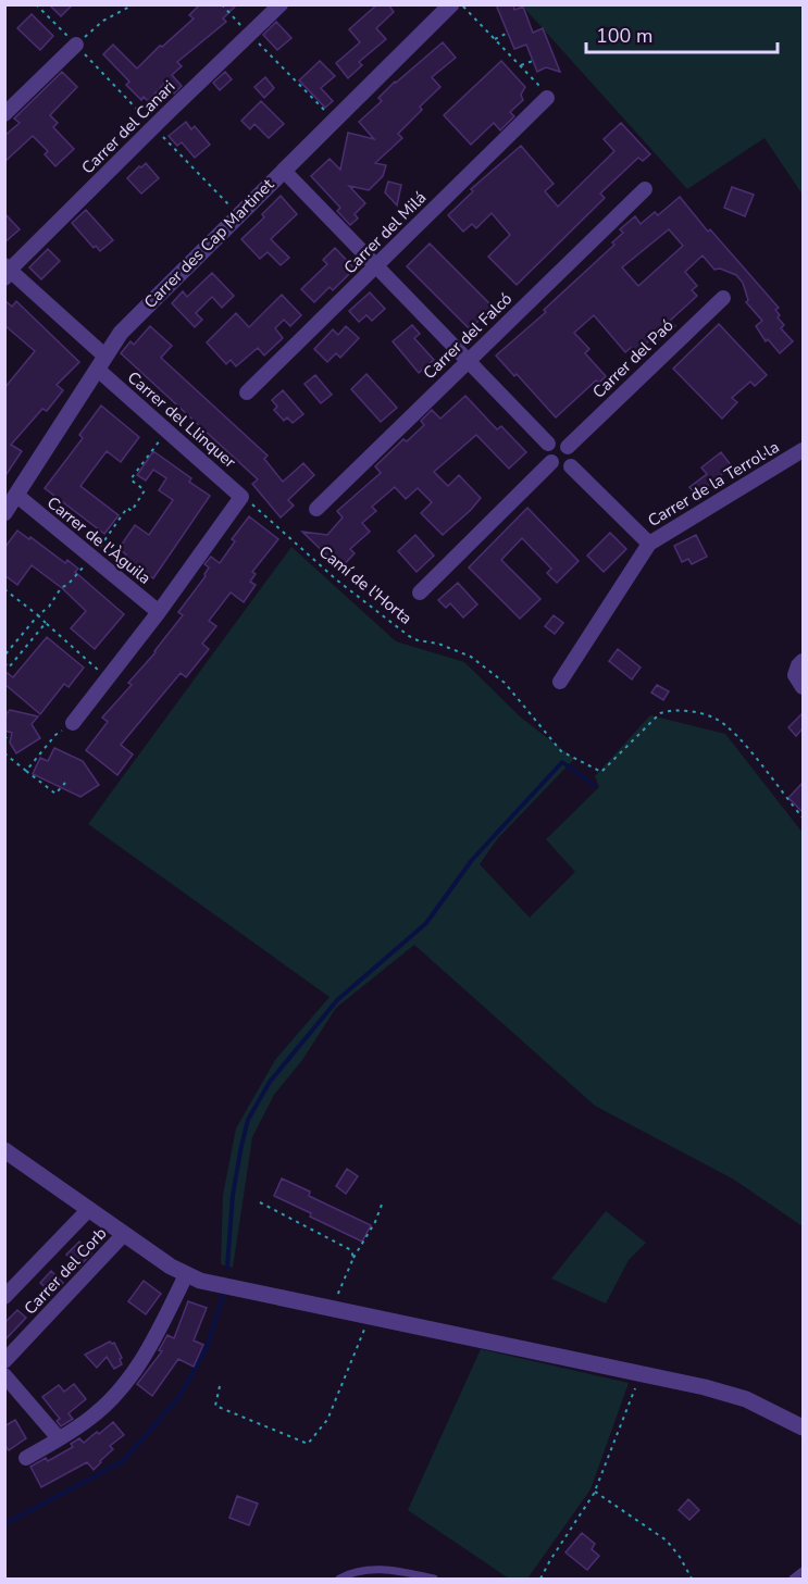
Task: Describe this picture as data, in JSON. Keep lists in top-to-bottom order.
{
  "streets": {
    "street": [
      "Carrer del Canari",
      "Carrer del Milá",
      "Carrer des Cap Martinet",
      "Carrer del Falcó",
      "Carrer del Paó",
      "Carrer del Llinquer",
      "Carrer de la Terrol·la",
      "Carrer de l'Àguila",
      "Carrer del Corb"
    ],
    "path": ["Camí de l'Horta"]
  },
  "crossings": [
    ["Carrer del Canari", "Carrer del Llinquer"],
    ["Carrer des Cap Martinet", "Carrer del Llinquer"],
    ["Carrer des Cap Martinet", "Carrer de l'Àguila"],
    ["Carrer del Llinquer", "Camí de l'Horta"]
  ],
  "scale_bar": "100 m"
}
